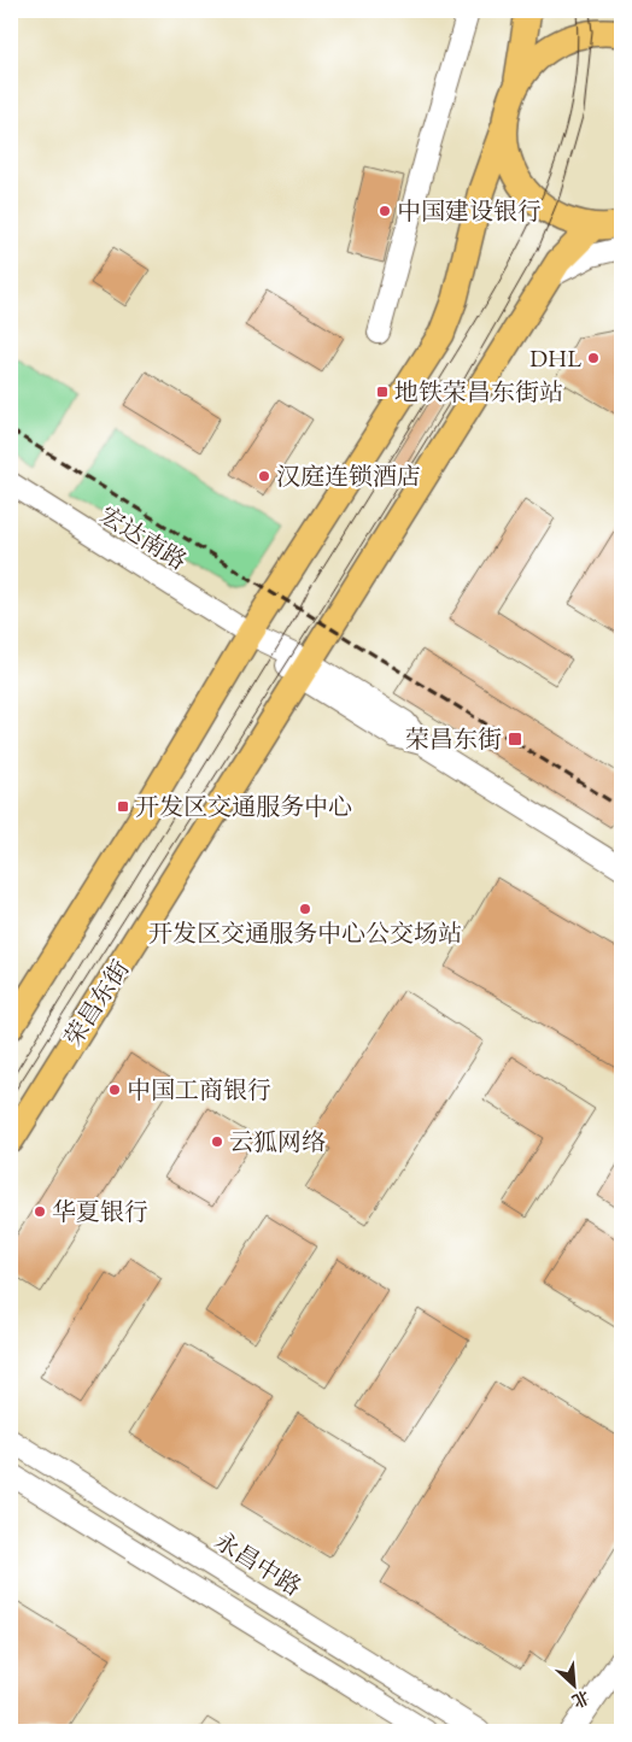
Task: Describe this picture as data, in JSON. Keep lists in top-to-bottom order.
{
  "streets": {
    "main road": ["荣昌东街"],
    "street": ["宏达南路", "永昌中路"]
  },
  "crossings": [
    ["宏达南路", "荣昌东街"]
  ],
  "places": {
    "other": [
      "中国建设银行",
      "DHL",
      "汉庭连锁酒店",
      "开发区交通服务中心公交场站",
      "中国工商银行",
      "云狐网络",
      "华夏银行"
    ],
    "transit": ["地铁荣昌东街站", "荣昌东街", "开发区交通服务中心"]
  },
  "north": "bottom right"
}
